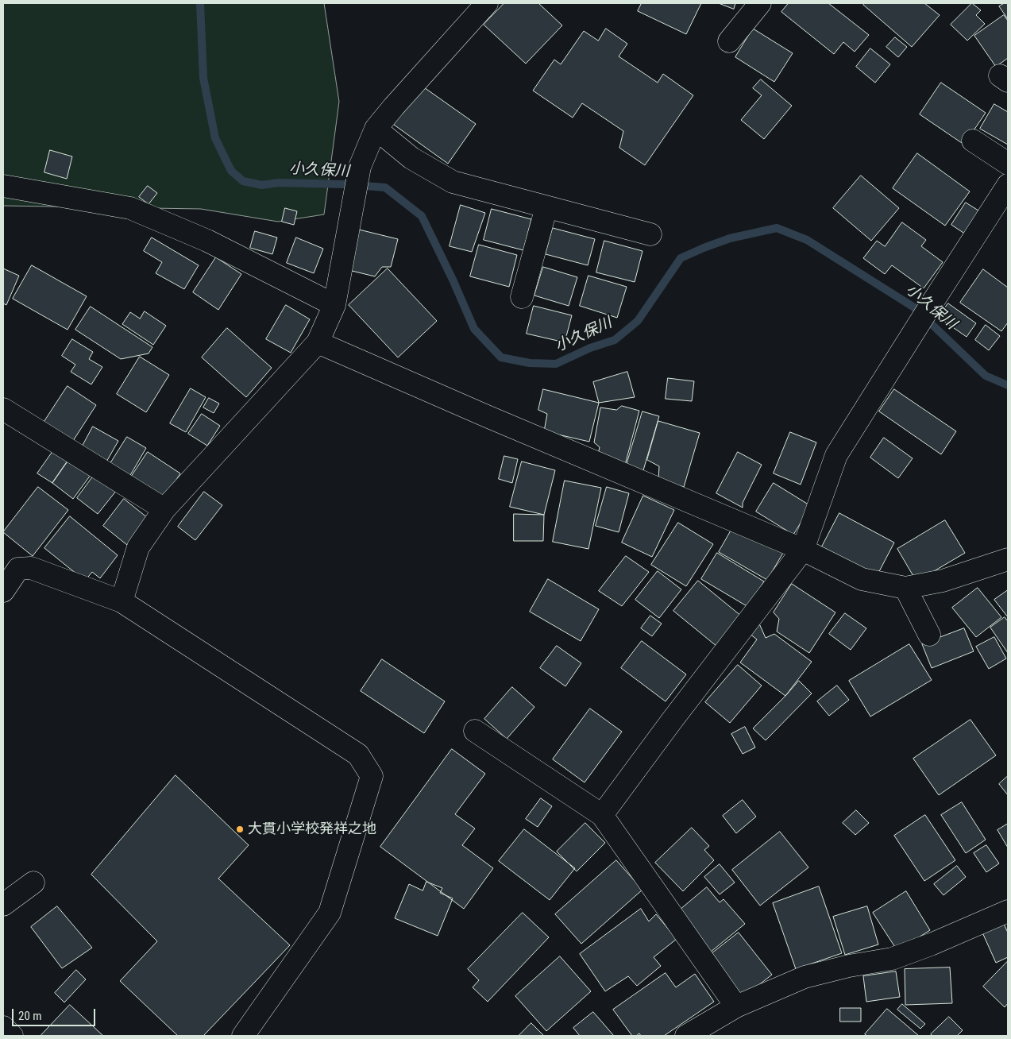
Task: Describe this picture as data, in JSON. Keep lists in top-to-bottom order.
{
  "water": ["小久保川"],
  "places": ["大貫小学校発祥之地"],
  "scale_bar": "20 m"
}
